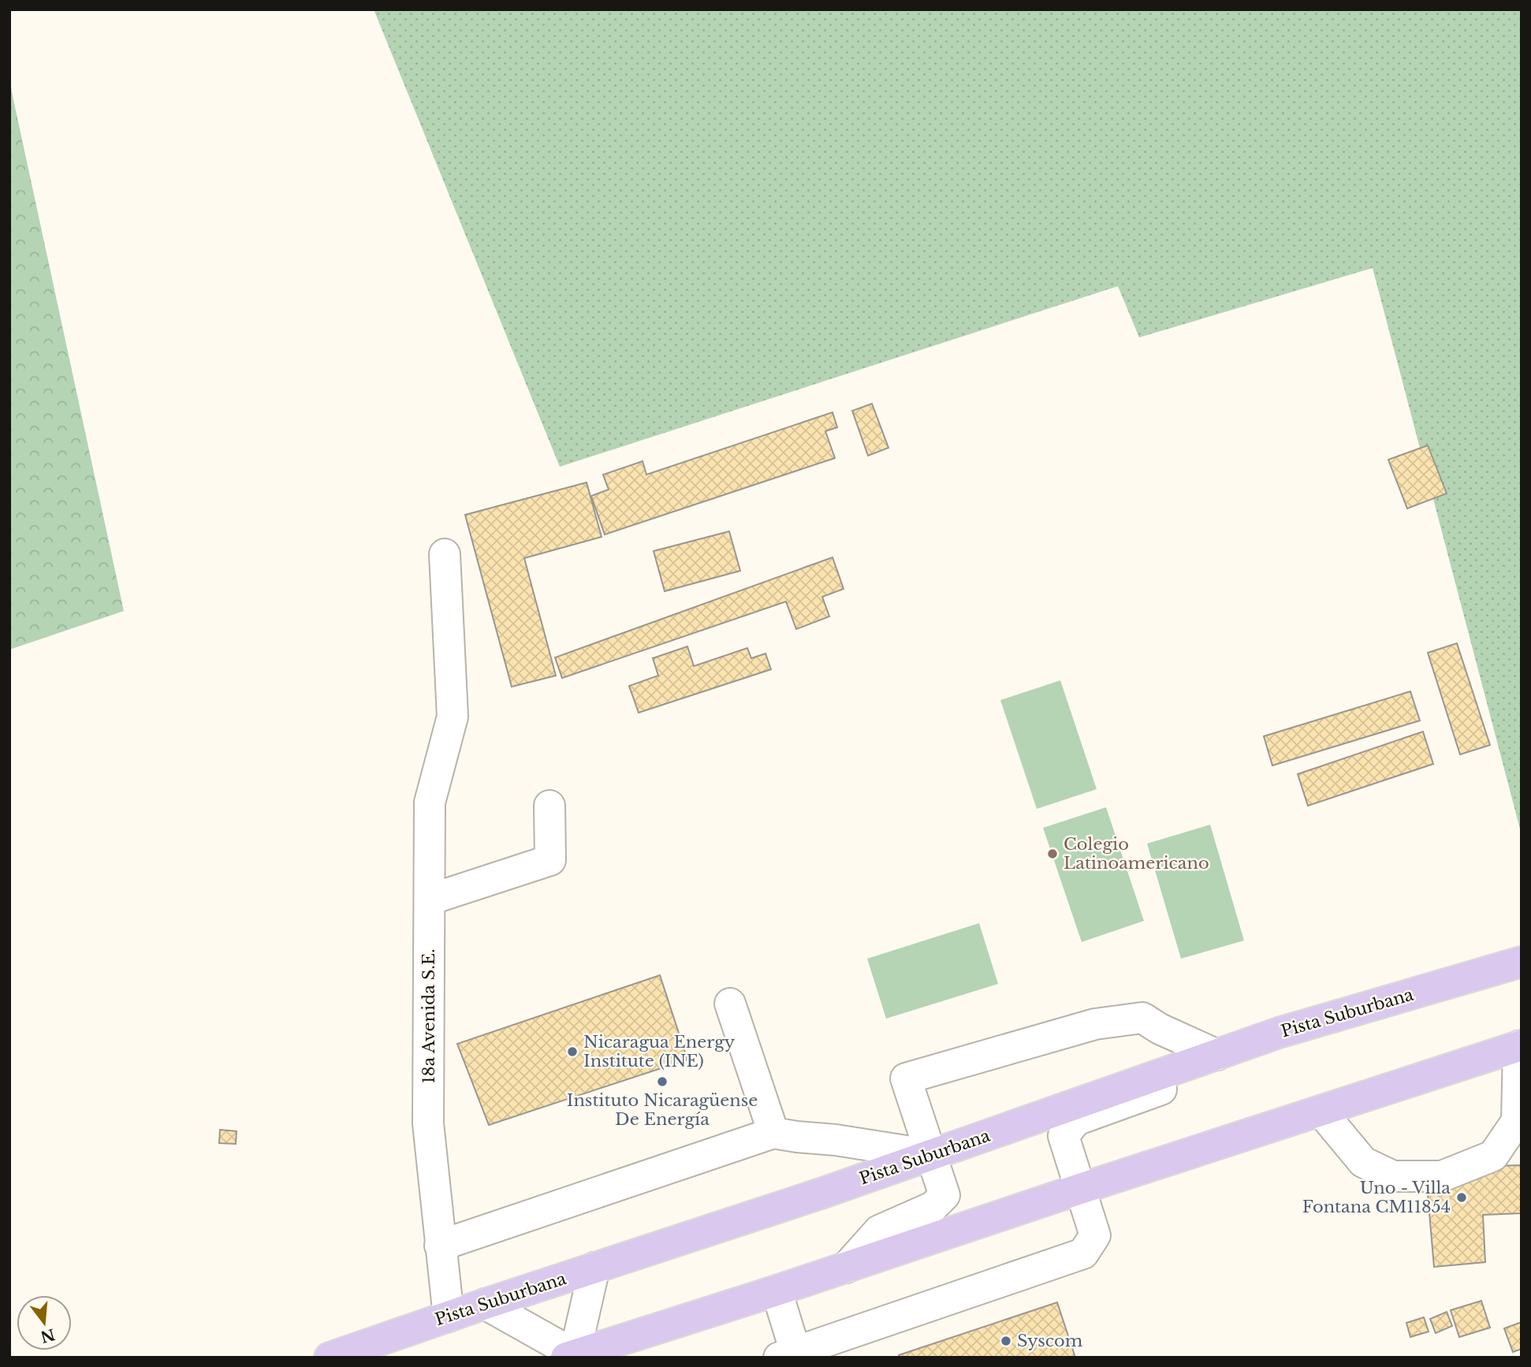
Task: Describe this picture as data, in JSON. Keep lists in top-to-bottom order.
{
  "streets": {
    "main road": ["Pista Suburbana"],
    "street": ["18a Avenida S.E."]
  },
  "crossings": [
    ["Pista Suburbana", "18a Avenida S.E."]
  ],
  "places": [
    "Colegio Latinoamericano",
    "Nicaragua Energy Institute (INE)",
    "Instituto Nicaragüense De Energía",
    "Uno - Villa Fontana CM11854",
    "Syscom"
  ],
  "north": "bottom"
}
